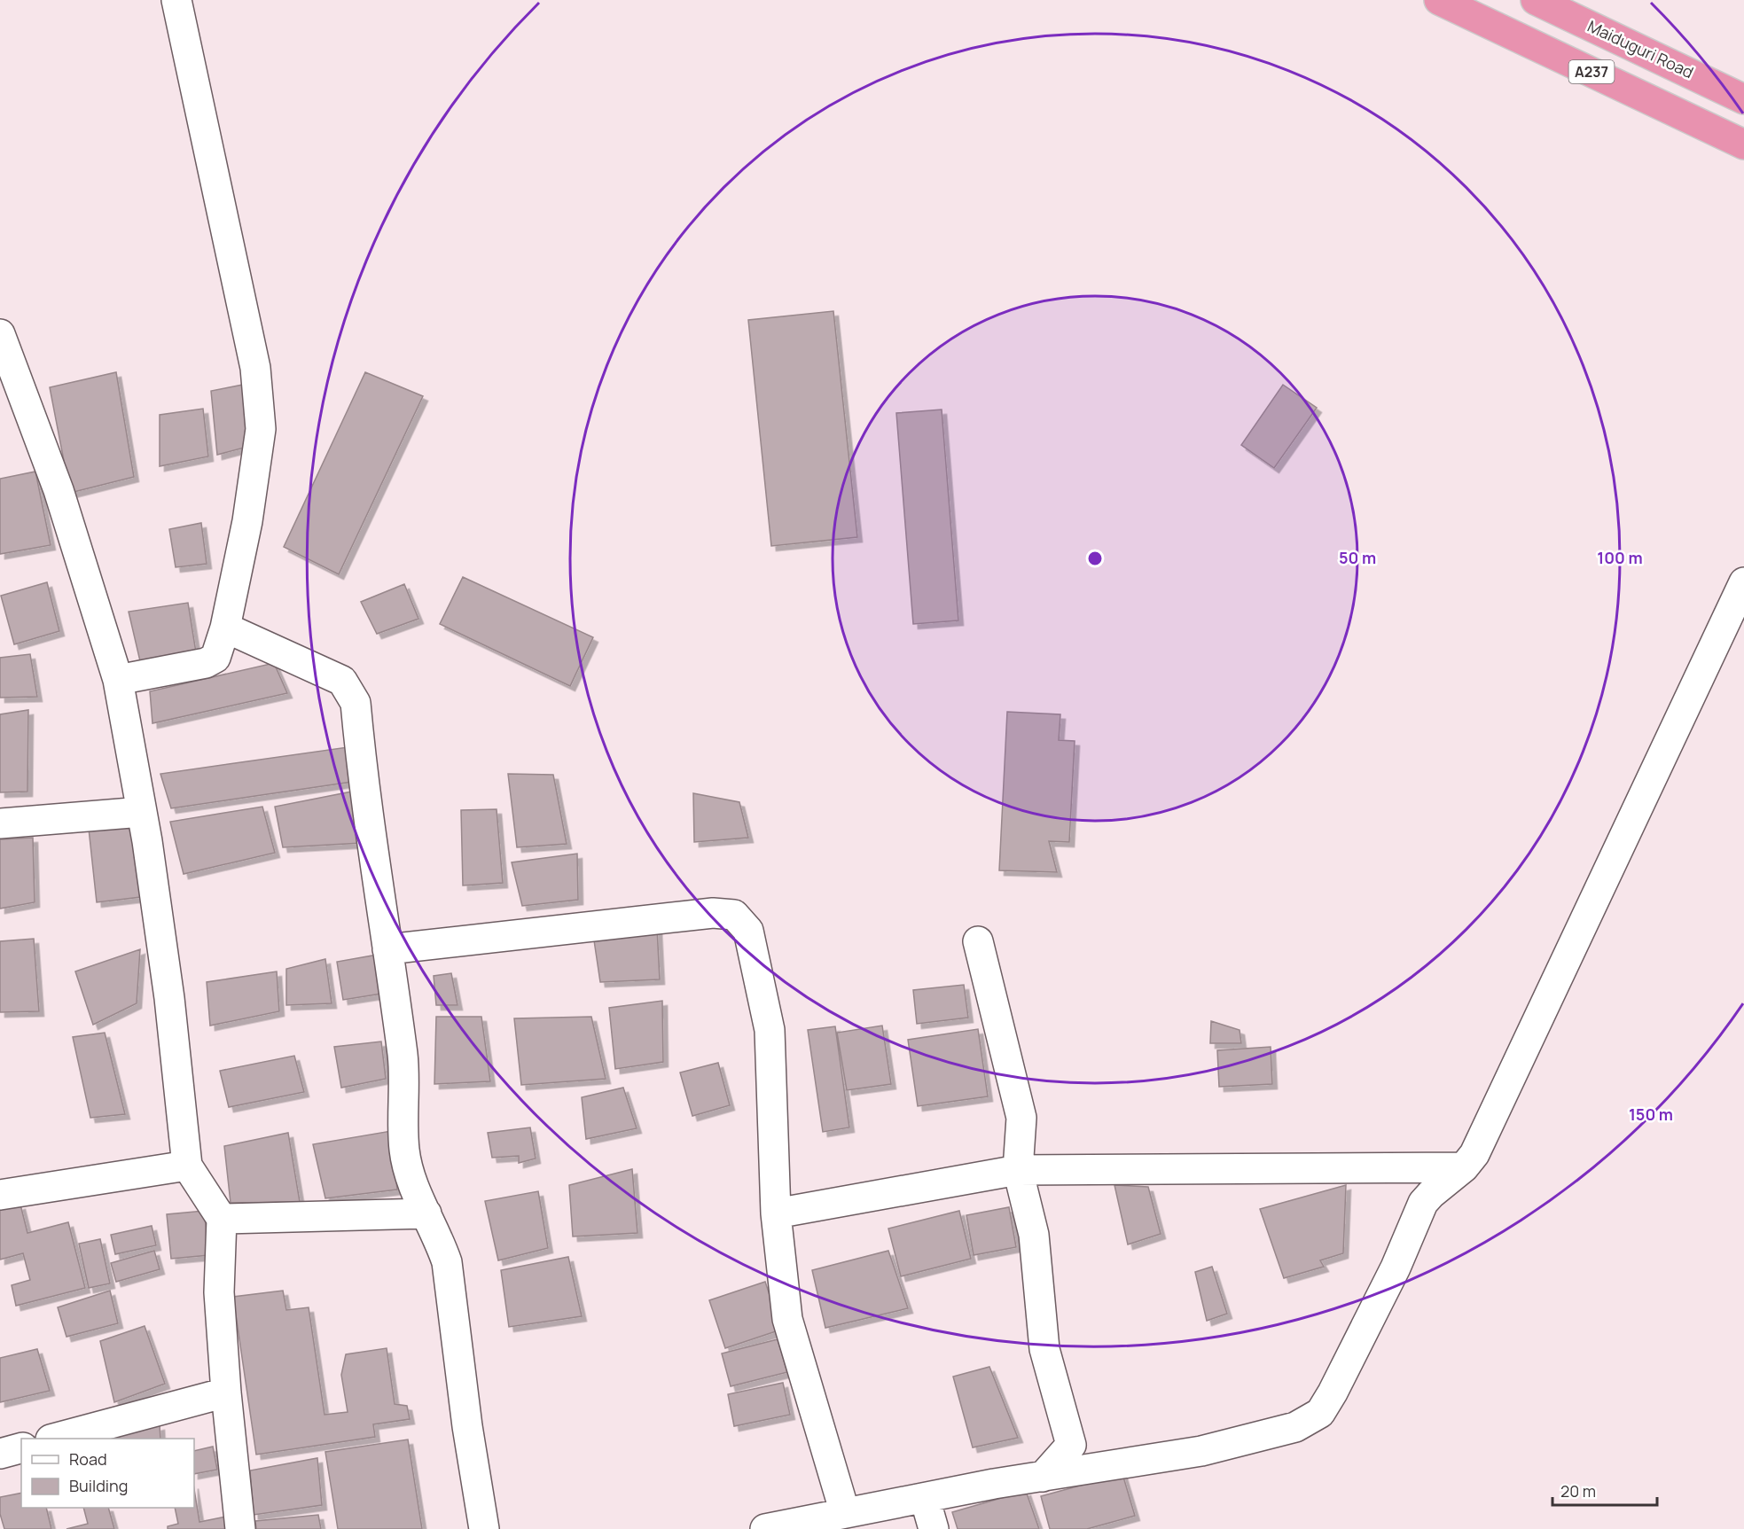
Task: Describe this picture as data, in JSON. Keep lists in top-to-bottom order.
{
  "streets": {
    "highway": ["Maiduguri Road", "A237"]
  },
  "legend": ["Road", "Building"],
  "scale_bar": "20 m",
  "rings": ["50 m", "100 m", "150 m"]
}
